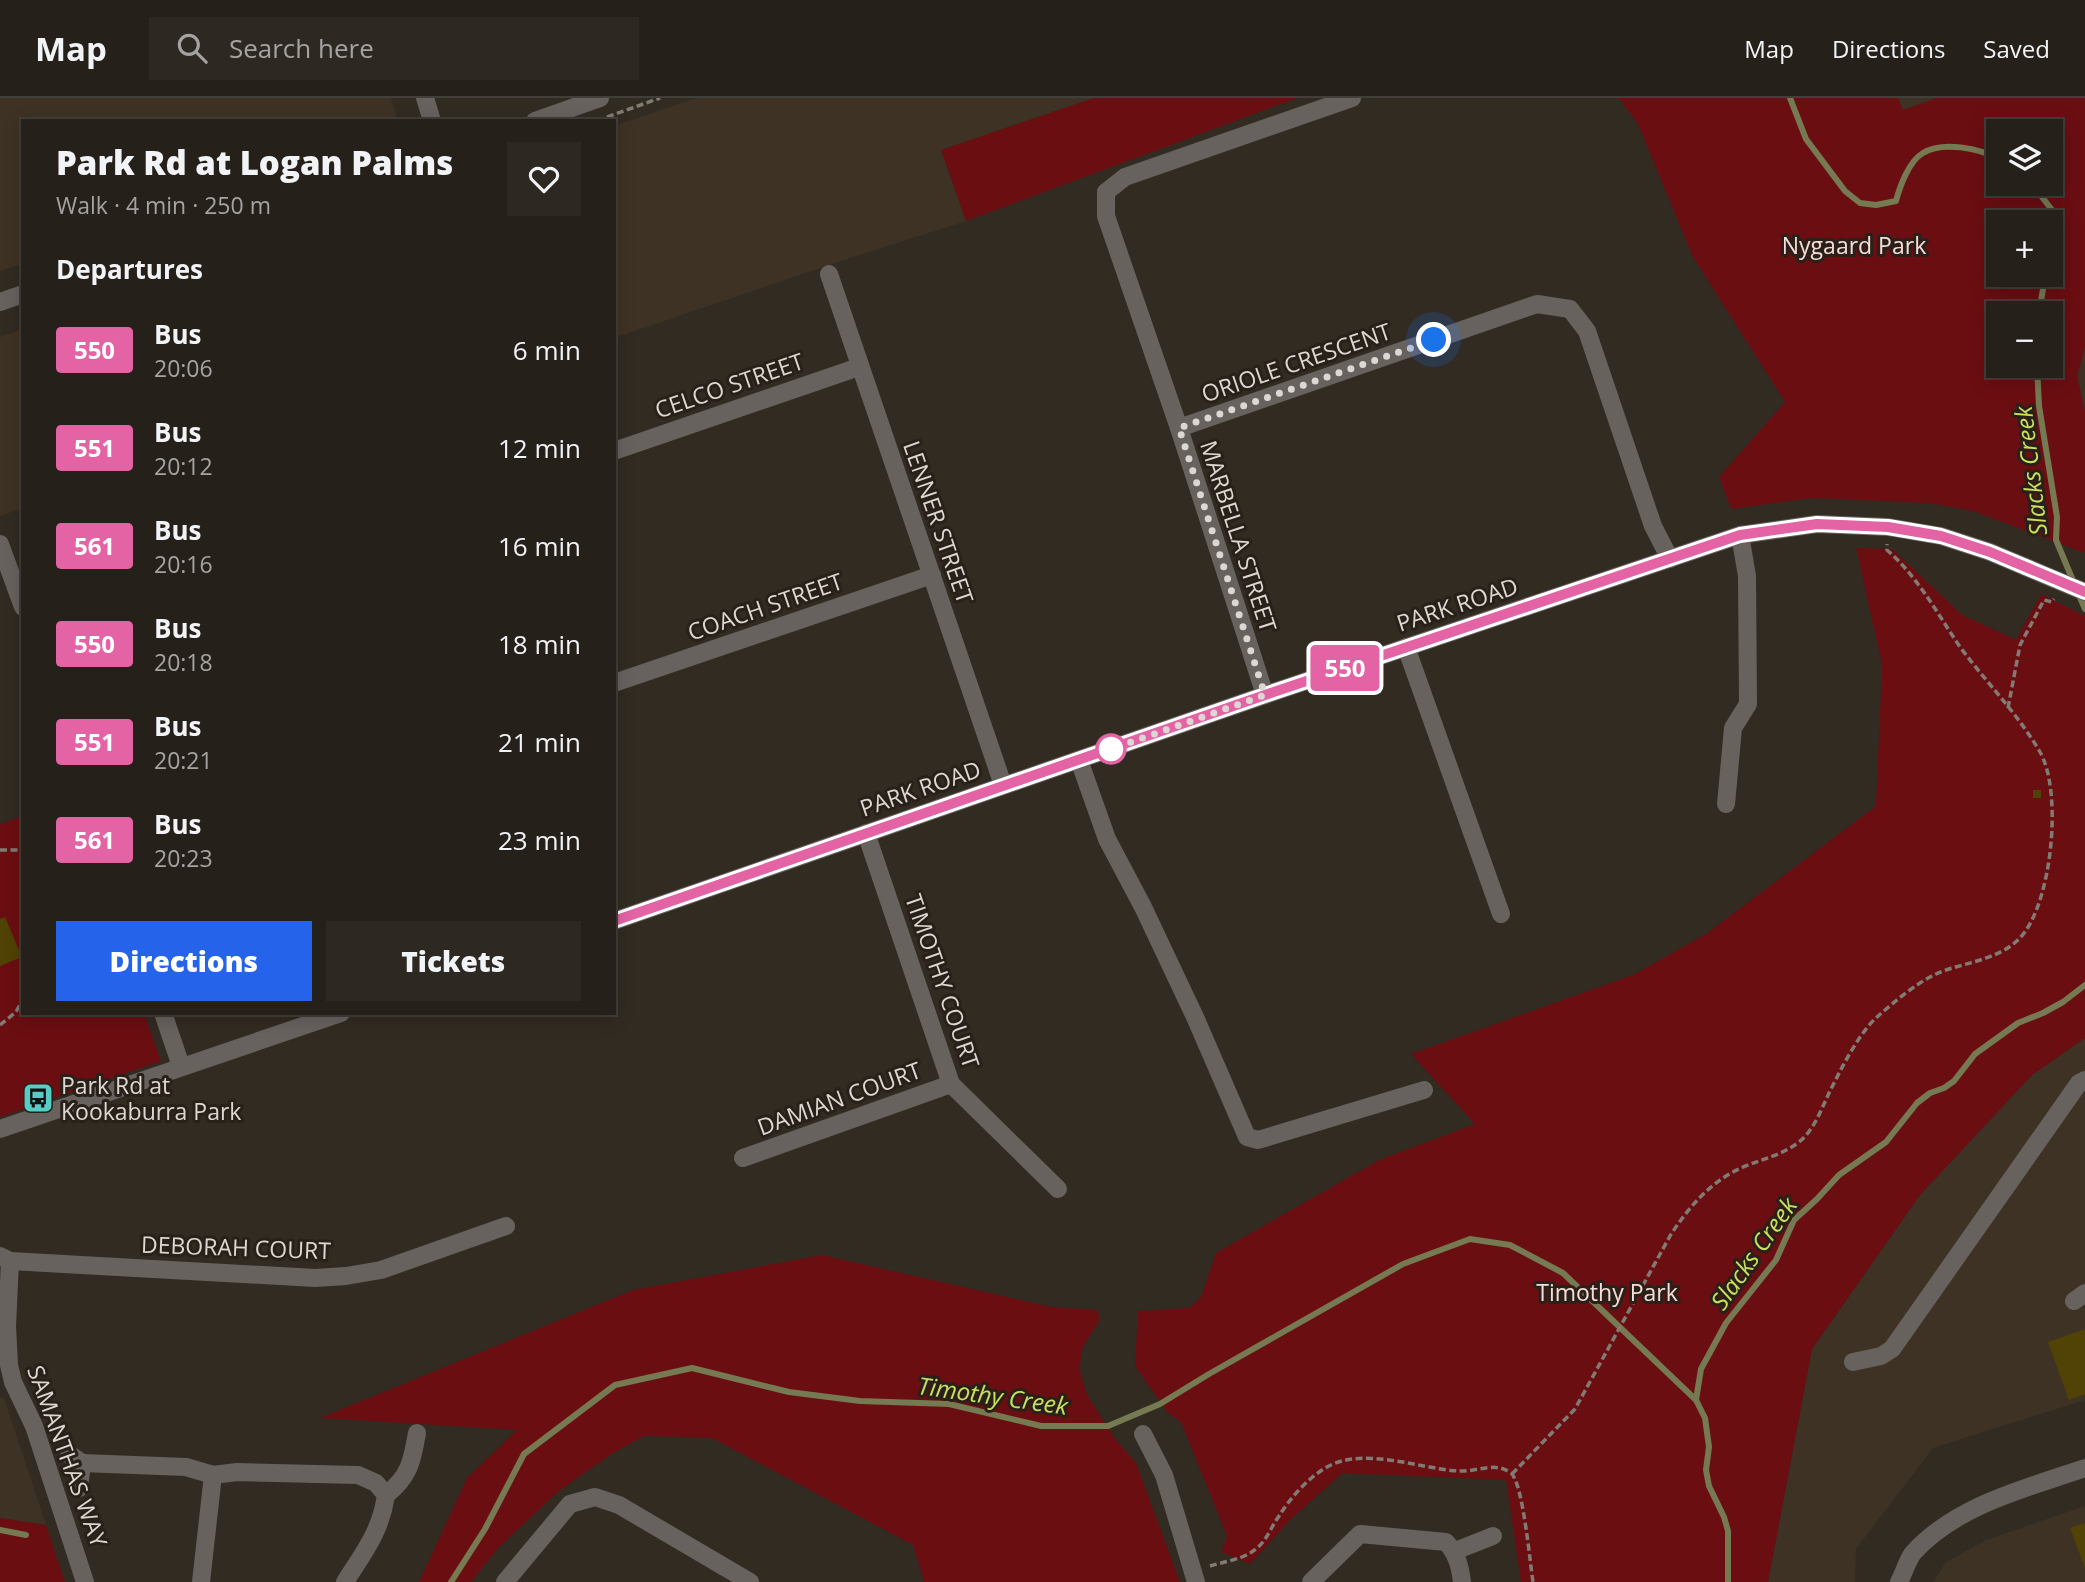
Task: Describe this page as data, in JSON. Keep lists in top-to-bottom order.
{
  "streets": {
    "street": [
      "ORIOLE CRESCENT",
      "CELCO STREET",
      "LENNER STREET",
      "MARBELLA STREET",
      "PARK ROAD",
      "COACH STREET",
      "TIMOTHY COURT",
      "DAMIAN COURT",
      "DEBORAH COURT",
      "SAMANTHAS WAY"
    ]
  },
  "crossings": [
    ["ORIOLE CRESCENT", "MARBELLA STREET"],
    ["ORIOLE CRESCENT", "PARK ROAD"],
    ["CELCO STREET", "LENNER STREET"],
    ["LENNER STREET", "PARK ROAD"],
    ["LENNER STREET", "COACH STREET"],
    ["MARBELLA STREET", "PARK ROAD"],
    ["PARK ROAD", "TIMOTHY COURT"],
    ["TIMOTHY COURT", "DAMIAN COURT"],
    ["DEBORAH COURT", "SAMANTHAS WAY"]
  ],
  "water": ["Slacks Creek", "Timothy Creek"],
  "parks": ["Nygaard Park", "Timothy Park"],
  "places": {
    "bus stop": ["Park Rd at Kookaburra Park"]
  },
  "lines": ["bus line 550"],
  "page": {
    "header": "Map",
    "search": "Search here",
    "nav": ["Map", "Directions", "Saved"],
    "on_map": "550",
    "map_buttons": ["+", "−"],
    "heading": [
      ["Park Rd at Logan Palms", "Walk · 4 min · 250 m"],
      "Departures"
    ],
    "list": [
      {
        "mark": "550",
        "name": "Bus",
        "note": "20:06",
        "value": "6 min"
      },
      {
        "mark": "551",
        "name": "Bus",
        "note": "20:12",
        "value": "12 min"
      },
      {
        "mark": "561",
        "name": "Bus",
        "note": "20:16",
        "value": "16 min"
      },
      {
        "mark": "550",
        "name": "Bus",
        "note": "20:18",
        "value": "18 min"
      },
      {
        "mark": "551",
        "name": "Bus",
        "note": "20:21",
        "value": "21 min"
      },
      {
        "mark": "561",
        "name": "Bus",
        "note": "20:23",
        "value": "23 min"
      }
    ],
    "buttons": ["Directions", "Tickets"]
  }
}
